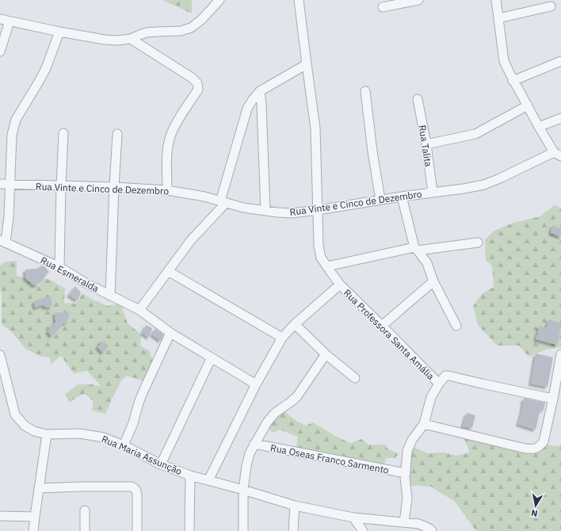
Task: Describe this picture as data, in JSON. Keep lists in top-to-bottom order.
{
  "streets": {
    "street": [
      "Rua Talita",
      "Rua Vinte e Cinco de Dezembro",
      "Rua Esmeralda",
      "Rua Professora Santa Amália",
      "Rua Maria Assunção",
      "Rua Oseas Franco Sarmento"
    ]
  },
  "crossings": [
    ["Rua Talita", "Rua Vinte e Cinco de Dezembro"],
    ["Rua Vinte e Cinco de Dezembro", "Rua Professora Santa Amália"]
  ],
  "north": "bottom"
}
